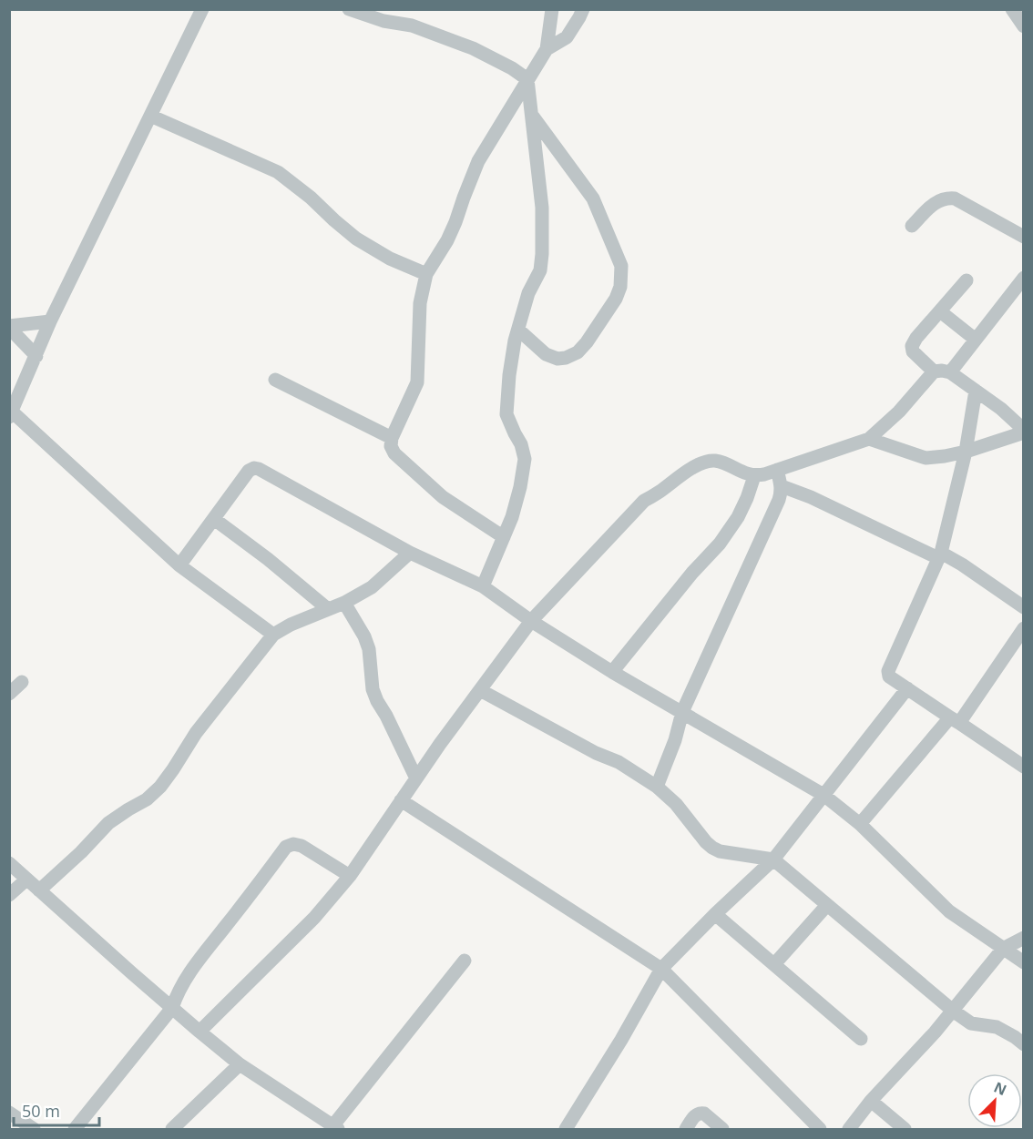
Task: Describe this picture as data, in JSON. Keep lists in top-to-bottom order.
{
  "scale_bar": "50 m",
  "north": "top right"
}
